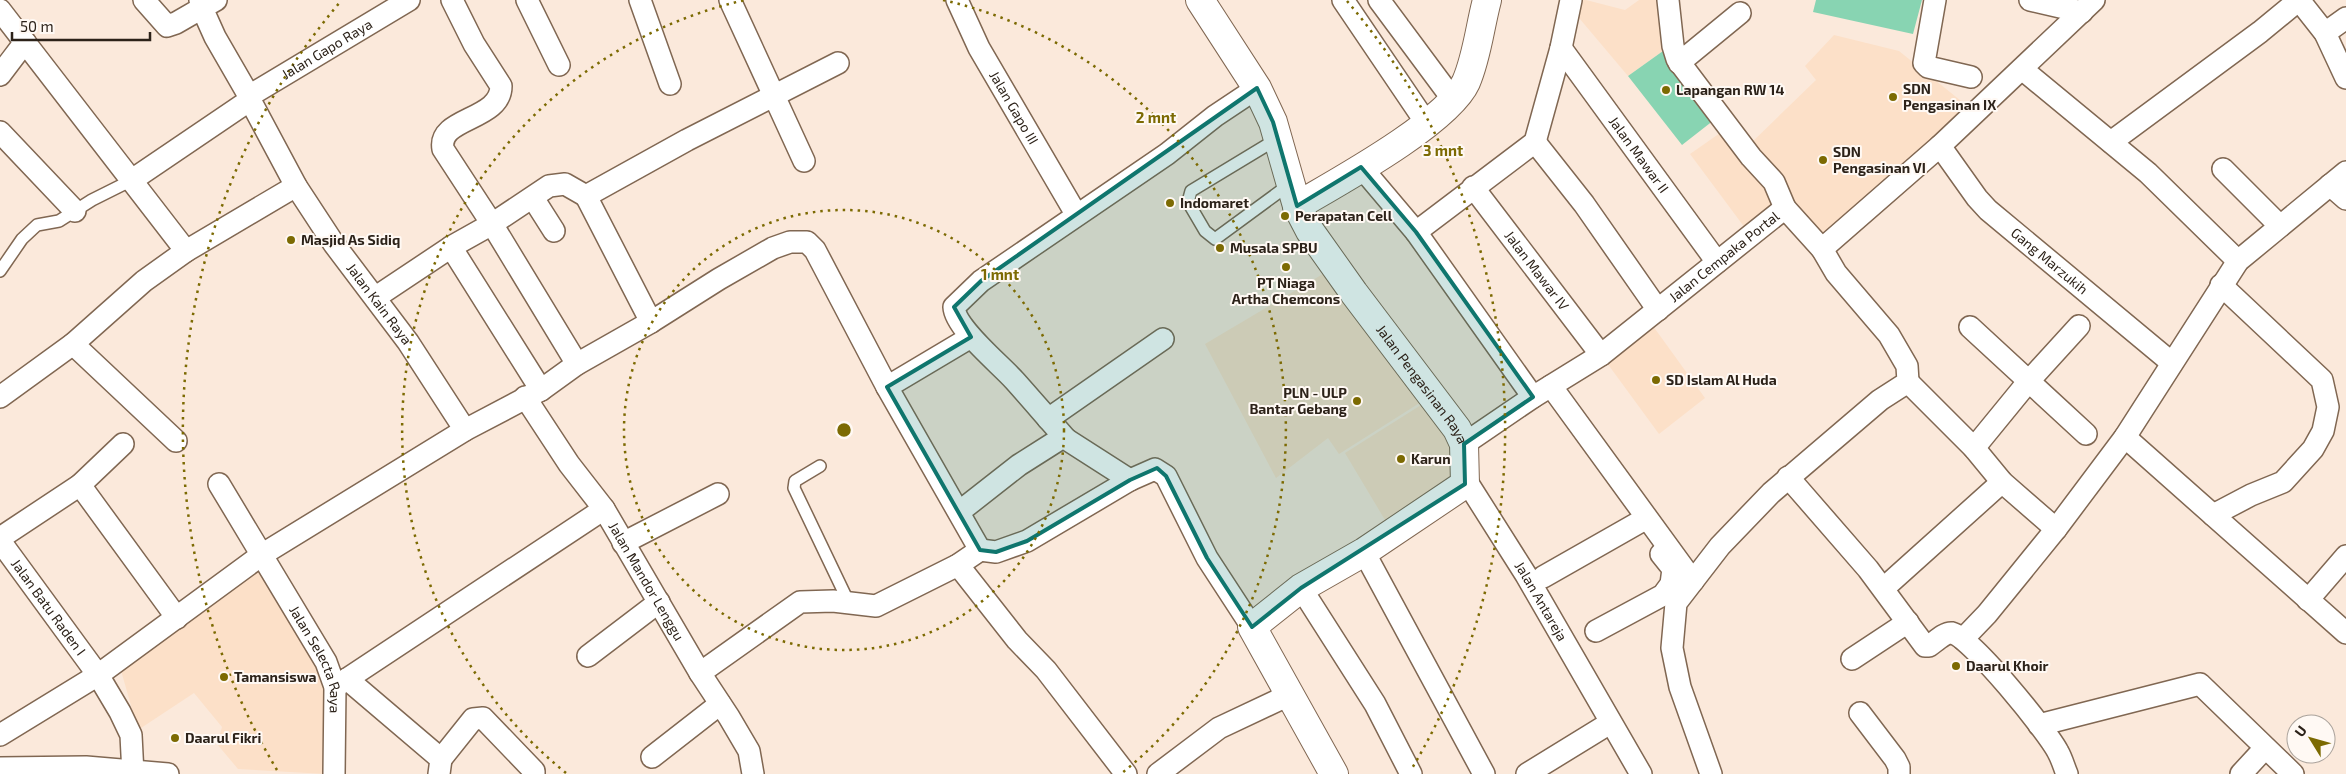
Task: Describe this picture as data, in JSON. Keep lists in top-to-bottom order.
{
  "streets": {
    "street": [
      "Jalan Gapo Raya",
      "Jalan Gapo III",
      "Jalan Mawar II",
      "Jalan Cempaka Portal",
      "Gang Marzukih",
      "Jalan Mawar IV",
      "Jalan Kain Raya",
      "Jalan Pengasinan Raya",
      "Jalan Mandor Lenggu",
      "Jalan Antareja",
      "Jalan Batu Raden I",
      "Jalan Selecta Raya"
    ]
  },
  "crossings": [
    ["Jalan Gapo Raya", "Jalan Kain Raya"],
    ["Jalan Mawar II", "Jalan Cempaka Portal"],
    ["Jalan Cempaka Portal", "Jalan Mawar IV"],
    ["Jalan Cempaka Portal", "Jalan Pengasinan Raya"],
    ["Jalan Pengasinan Raya", "Jalan Antareja"]
  ],
  "places": [
    "Lapangan RW 14",
    "SDN Pengasinan IX",
    "SDN Pengasinan VI",
    "Indomaret",
    "Perapatan Cell",
    "Masjid As Sidiq",
    "Musala SPBU",
    "PT Niaga Artha Chemcons",
    "SD Islam Al Huda",
    "PLN - ULP Bantar Gebang",
    "Karun",
    "Daarul Khoir",
    "Tamansiswa",
    "Daarul Fikri"
  ],
  "scale_bar": "50 m",
  "north": "top left",
  "rings": ["2 mnt", "3 mnt", "1 mnt"]
}
